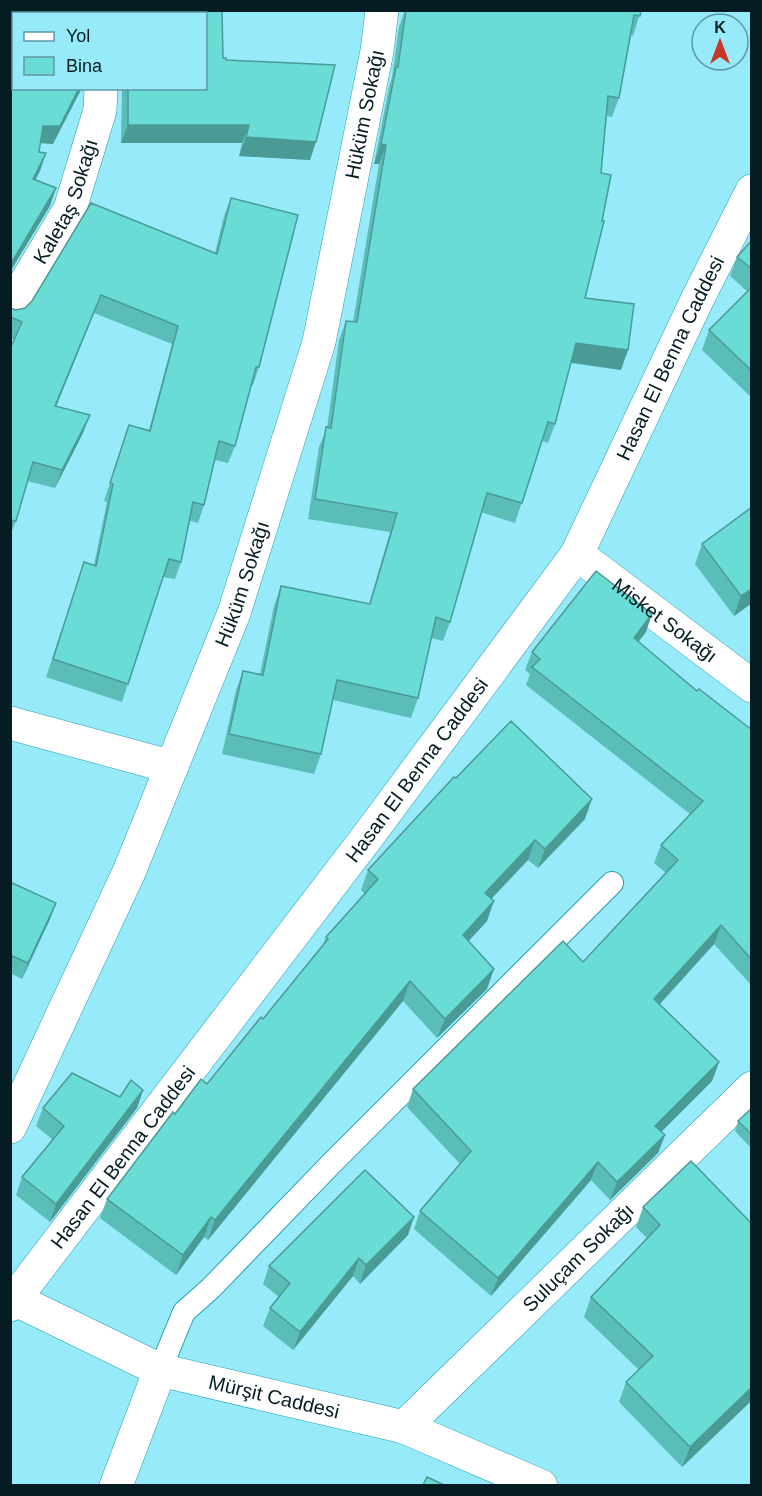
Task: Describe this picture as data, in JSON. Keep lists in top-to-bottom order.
{
  "streets": {
    "street": [
      "Hüküm Sokağı",
      "Kaletaş Sokağı",
      "Hasan El Benna Caddesi",
      "Misket Sokağı",
      "Suluçam Sokağı",
      "Mürşit Caddesi"
    ]
  },
  "crossings": [
    ["Hasan El Benna Caddesi", "Misket Sokağı"],
    ["Hasan El Benna Caddesi", "Mürşit Caddesi"],
    ["Suluçam Sokağı", "Mürşit Caddesi"]
  ],
  "legend": ["Yol", "Bina"],
  "north": "top"
}
